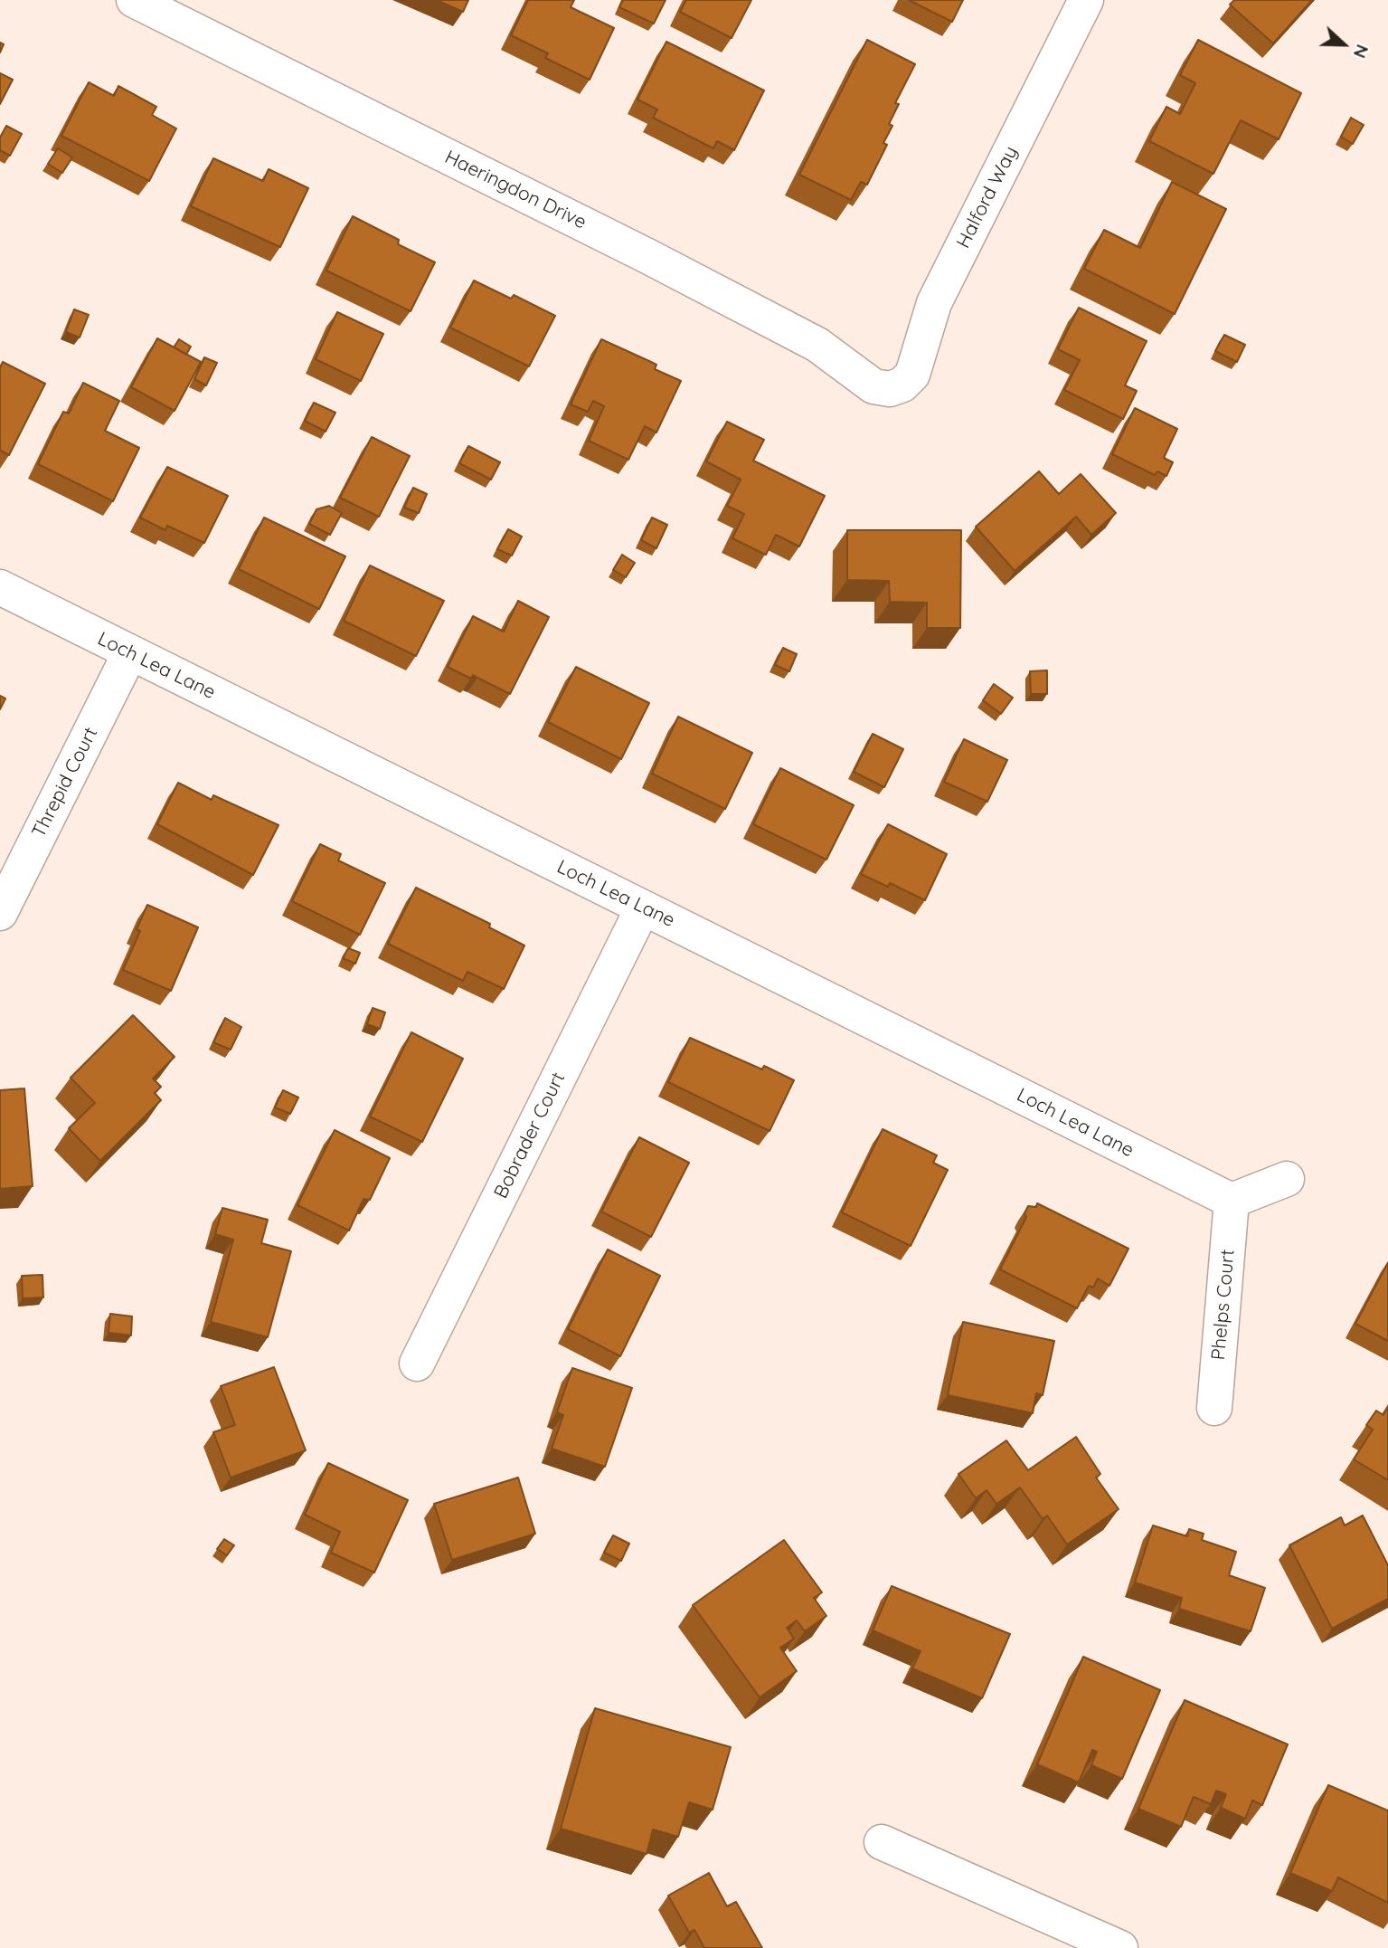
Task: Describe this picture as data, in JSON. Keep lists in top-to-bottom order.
{
  "streets": {
    "street": [
      "Haeringdon Drive",
      "Halford Way",
      "Loch Lea Lane",
      "Threpid Court",
      "Bobrader Court",
      "Phelps Court"
    ]
  },
  "crossings": [
    ["Haeringdon Drive", "Halford Way"],
    ["Loch Lea Lane", "Threpid Court"],
    ["Loch Lea Lane", "Bobrader Court"],
    ["Loch Lea Lane", "Phelps Court"]
  ],
  "north": "right"
}
